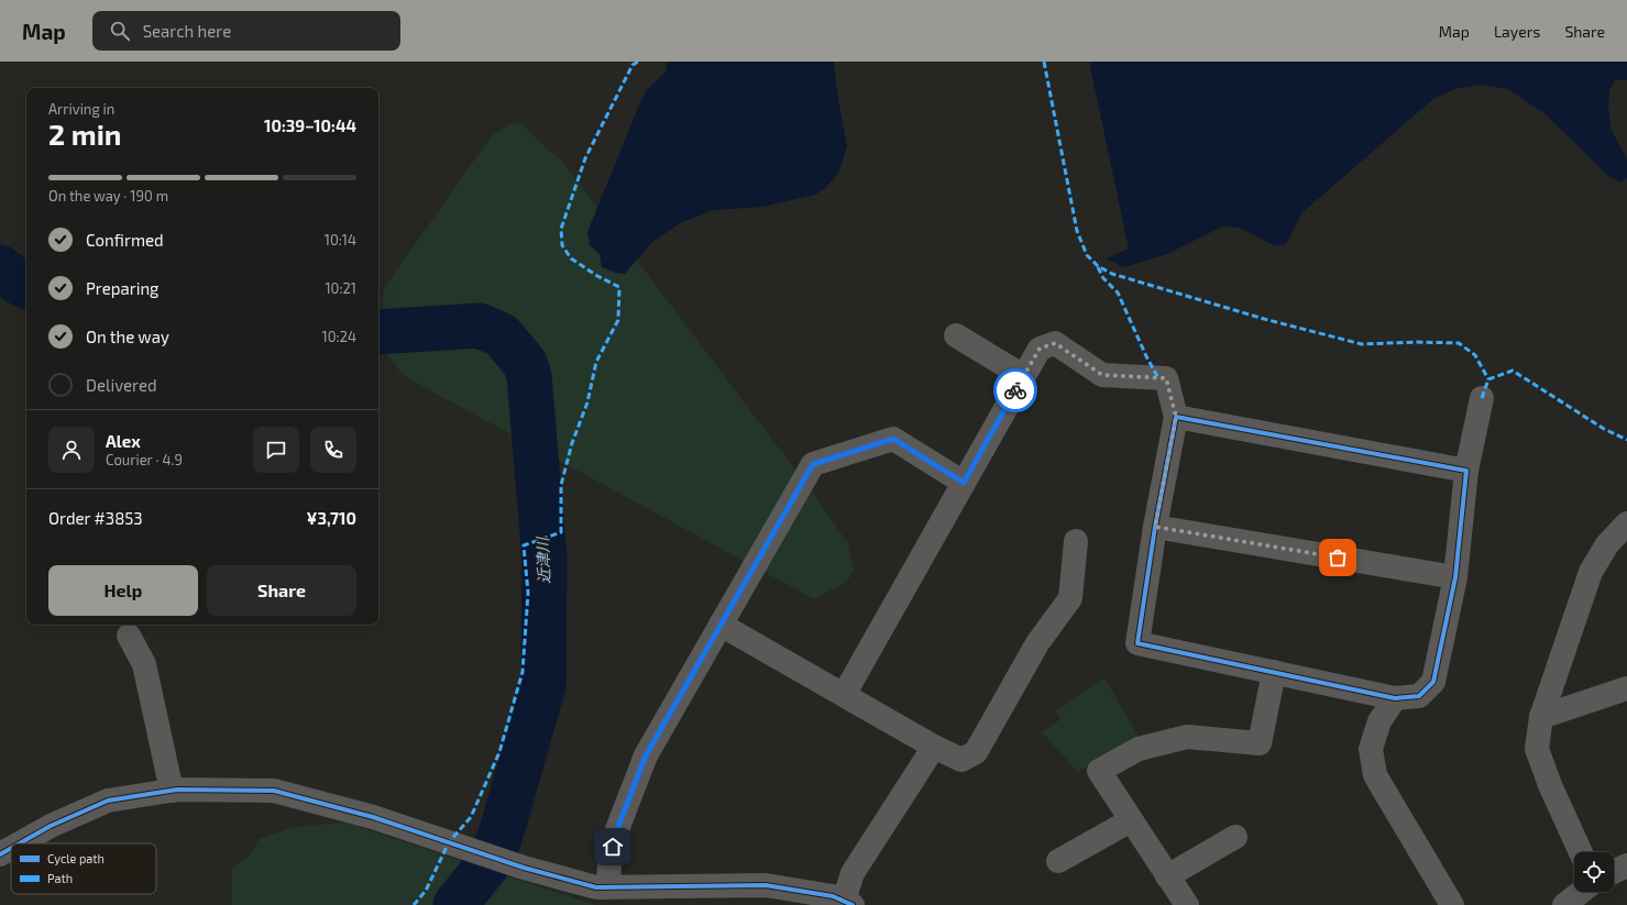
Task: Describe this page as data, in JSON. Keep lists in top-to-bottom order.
{
  "water": ["近津川"],
  "legend": ["Cycle path", "Path"],
  "page": {
    "header": "Map",
    "search": "Search here",
    "nav": ["Map", "Layers", "Share"],
    "heading": ["2 min", "Arriving in", "10:39–10:44"],
    "panel": [
      "Alex",
      "Courier · 4.9",
      "Order #3853",
      "¥3,710"
    ],
    "bar": "On the way · 190 m",
    "list": [
      ["Confirmed", "10:14"],
      ["Preparing", "10:21"],
      ["On the way", "10:24"],
      "Delivered"
    ],
    "buttons": ["Help", "Share"]
  }
}
